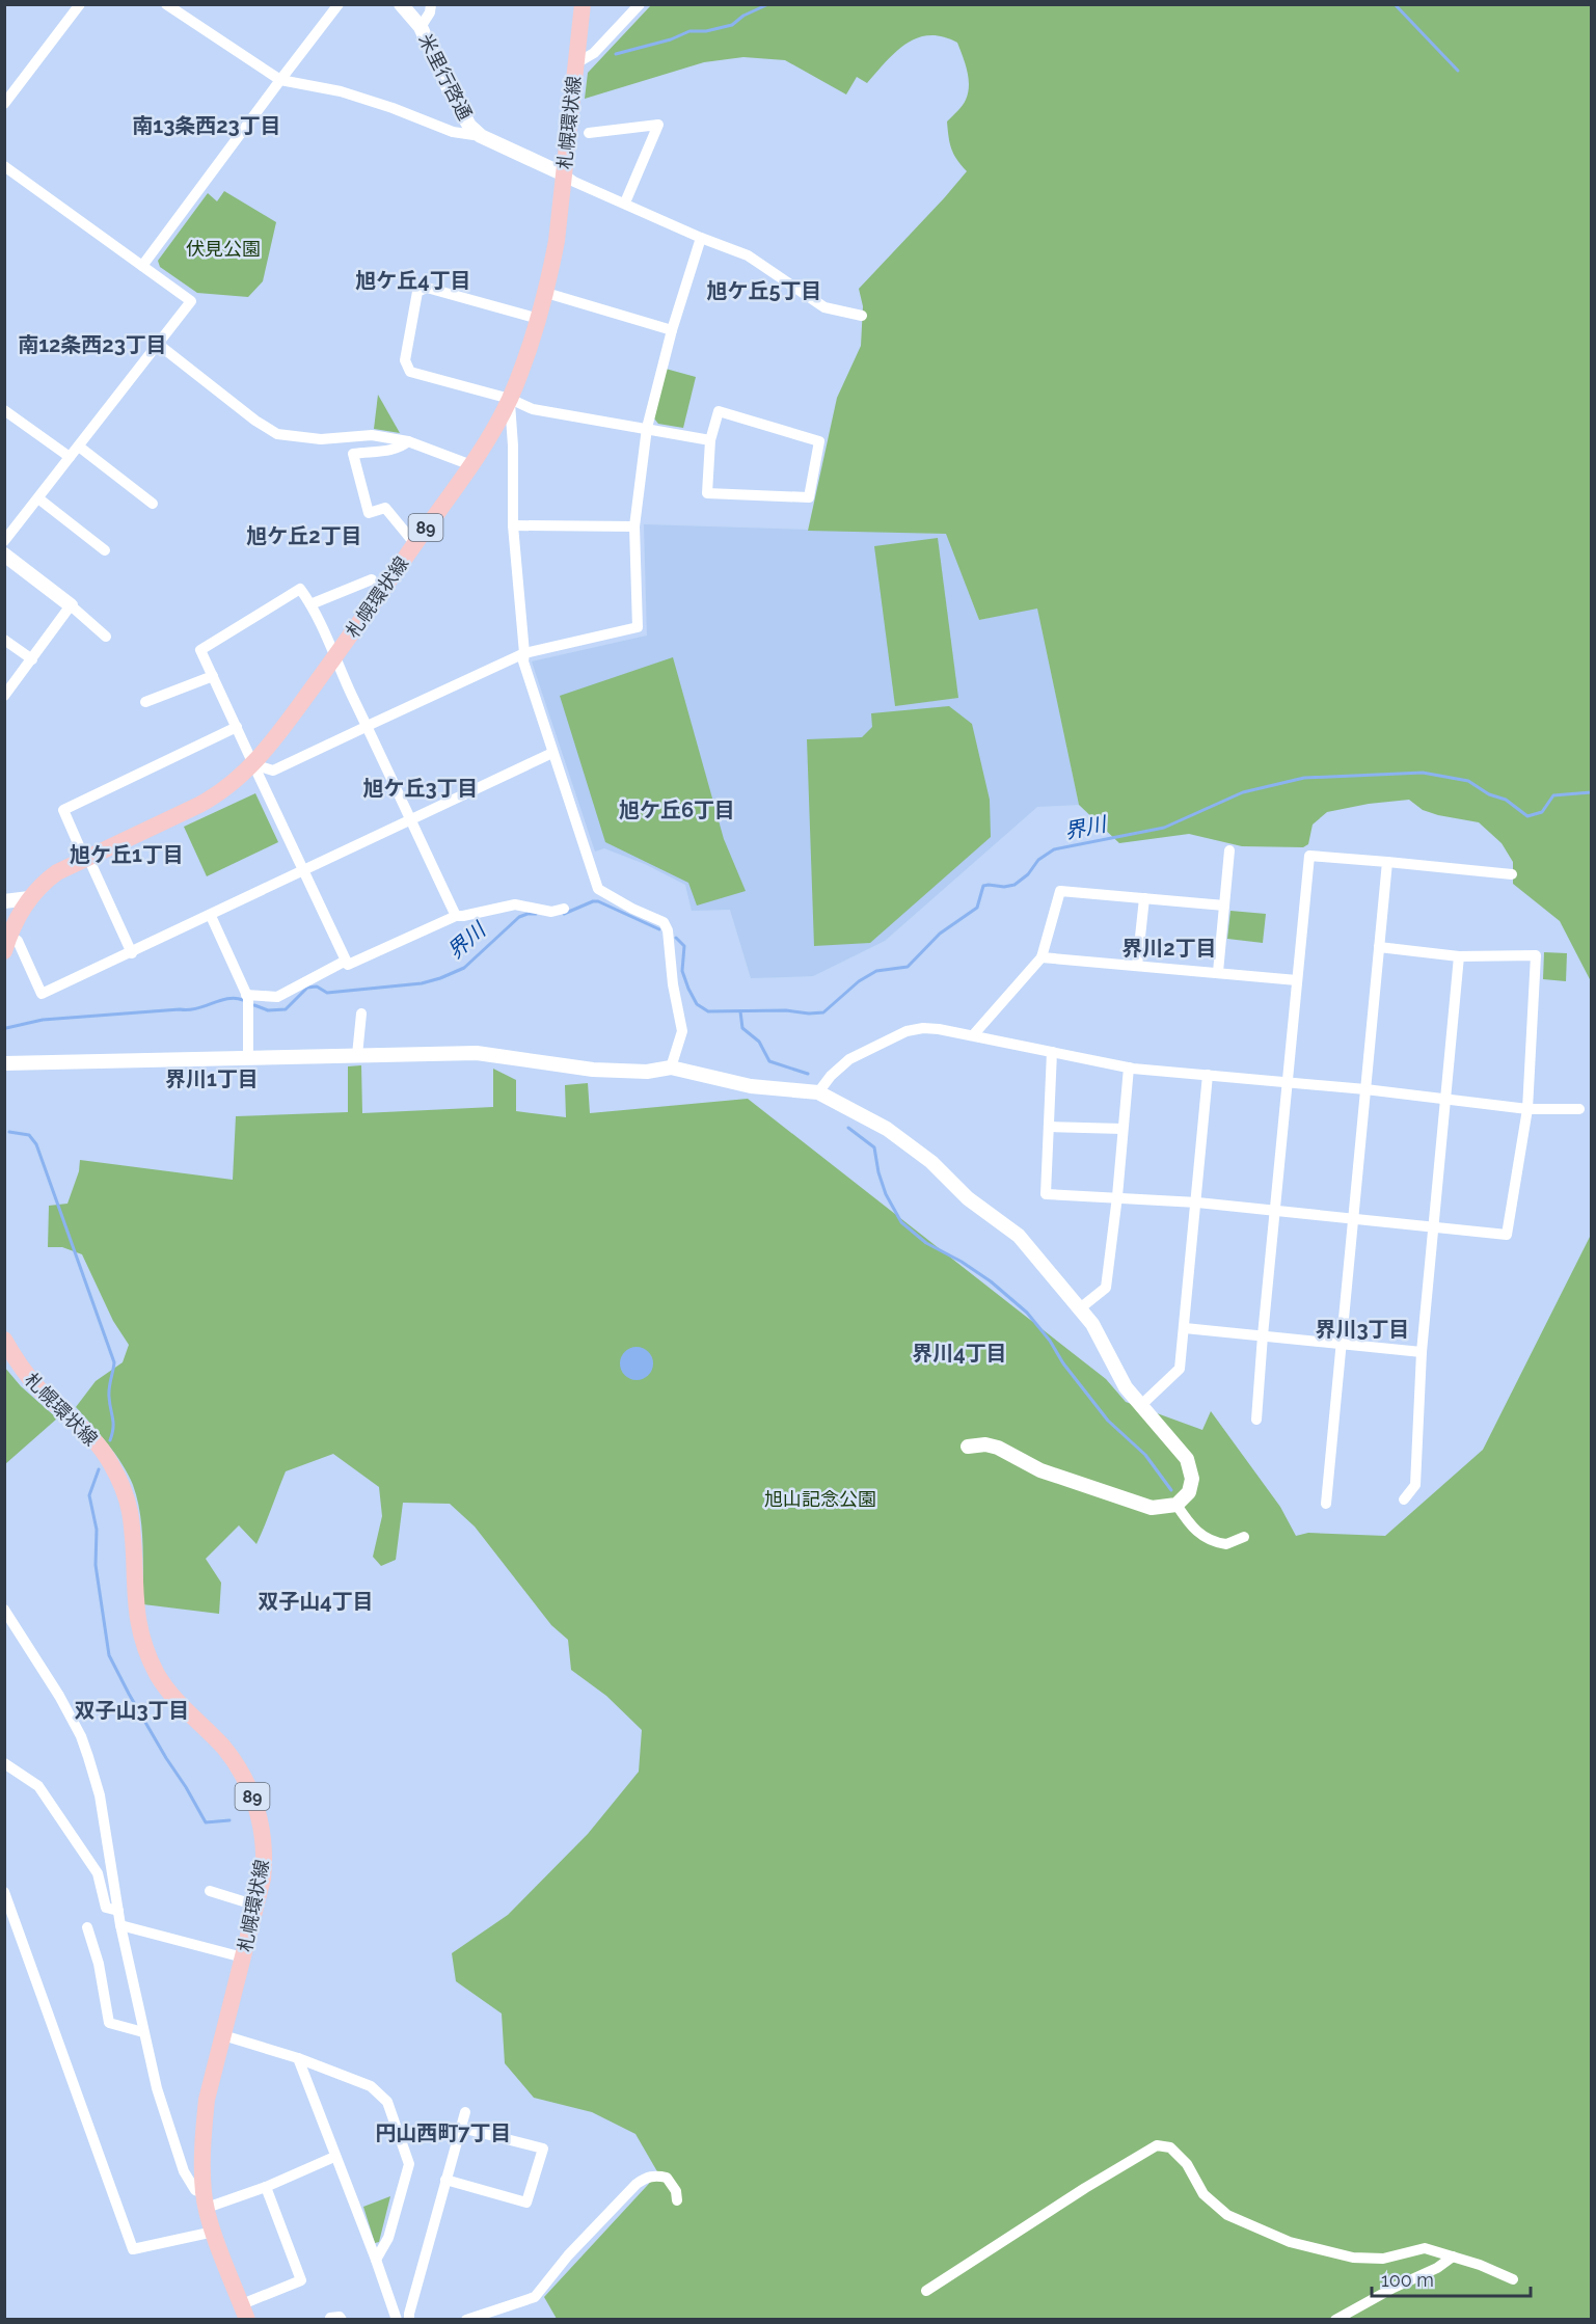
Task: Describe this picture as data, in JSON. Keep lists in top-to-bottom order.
{
  "streets": {
    "main road": ["札幌環状線", "89"],
    "street": ["米里行啓通"]
  },
  "crossings": [
    ["米里行啓通", "札幌環状線"]
  ],
  "districts": [
    "南13条西23丁目",
    "旭ケ丘4丁目",
    "旭ケ丘5丁目",
    "南12条西23丁目",
    "旭ケ丘2丁目",
    "旭ケ丘3丁目",
    "旭ケ丘6丁目",
    "旭ケ丘1丁目",
    "界川2丁目",
    "界川1丁目",
    "界川3丁目",
    "界川4丁目",
    "双子山4丁目",
    "双子山3丁目",
    "円山西町7丁目"
  ],
  "water": ["界川"],
  "parks": ["伏見公園", "旭山記念公園"],
  "scale_bar": "100 m"
}
